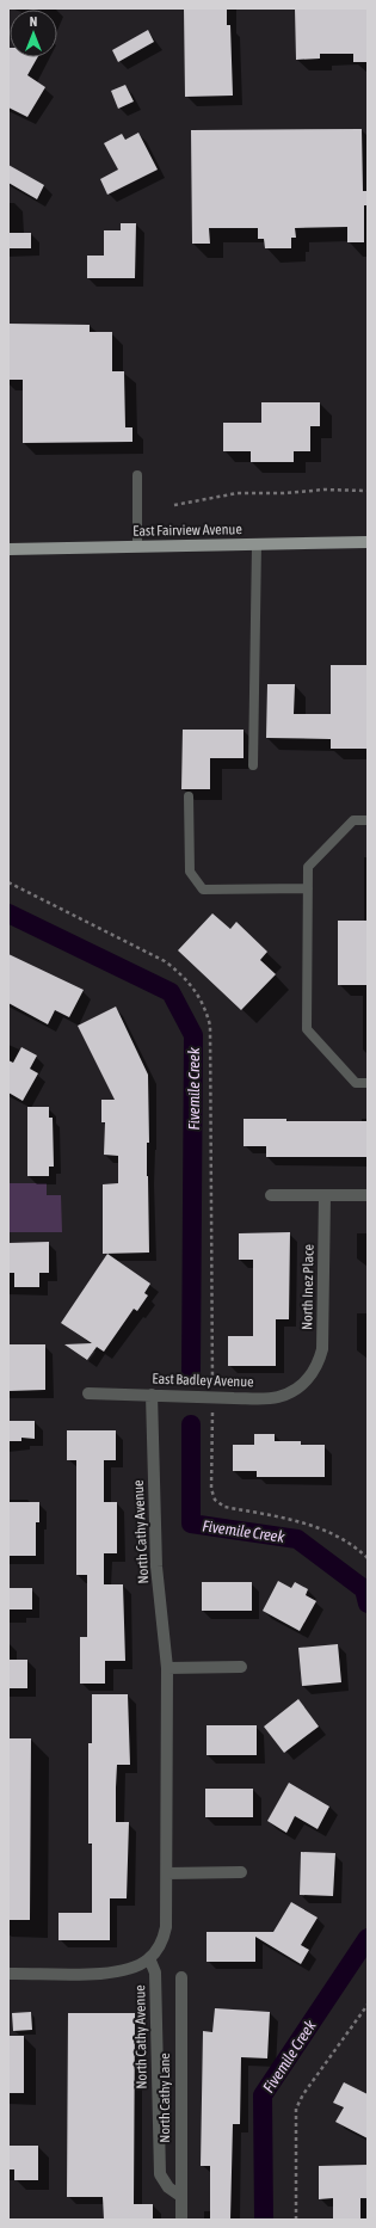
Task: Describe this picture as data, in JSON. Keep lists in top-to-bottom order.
{
  "streets": {
    "main road": ["East Fairview Avenue"],
    "street": [
      "North Inez Place",
      "East Badley Avenue",
      "North Cathy Avenue",
      "North Cathy Lane"
    ]
  },
  "crossings": [
    ["North Inez Place", "East Badley Avenue"],
    ["East Badley Avenue", "North Cathy Avenue"],
    ["North Cathy Avenue", "North Cathy Lane"]
  ],
  "water": ["Fivemile Creek"],
  "north": "top"
}
